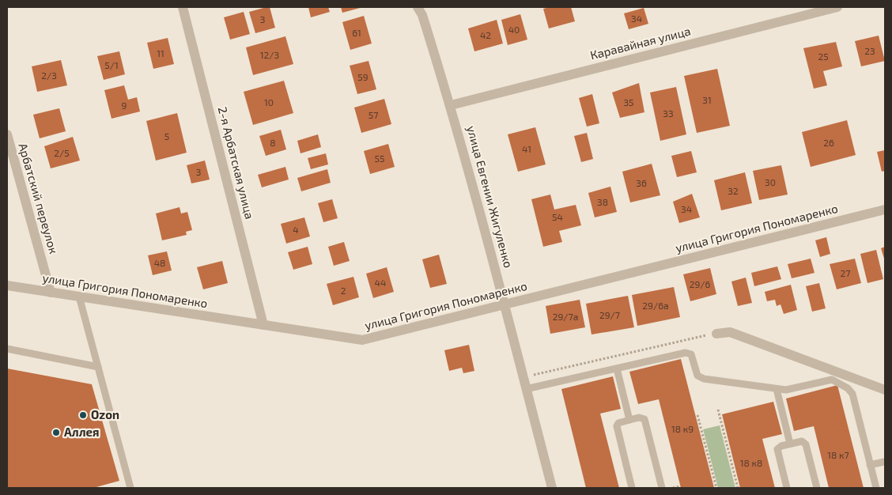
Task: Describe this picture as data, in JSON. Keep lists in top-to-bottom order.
{
  "streets": {
    "street": [
      "Каравайная улица",
      "2-я Арбатская улица",
      "улица Евгении Жигуленко",
      "Арбатский переулок",
      "улица Григория Пономаренко"
    ]
  },
  "crossings": [
    ["Каравайная улица", "улица Евгении Жигуленко"],
    ["2-я Арбатская улица", "улица Григория Пономаренко"],
    ["улица Евгении Жигуленко", "улица Григория Пономаренко"],
    ["Арбатский переулок", "улица Григория Пономаренко"]
  ],
  "places": ["Ozon", "Аллея"],
  "house_numbers": [
    "34",
    "3",
    "40",
    "61",
    "42",
    "23",
    "11",
    "12/3",
    "25",
    "5/1",
    "2/3",
    "59",
    "31",
    "10",
    "35",
    "9",
    "33",
    "57",
    "5",
    "8",
    "26",
    "41",
    "2/5",
    "55",
    "3",
    "30",
    "36",
    "32",
    "38",
    "34",
    "54",
    "4",
    "48",
    "27",
    "44",
    "29/6",
    "2",
    "29/6а",
    "29/7",
    "29/7а",
    "18 к9",
    "18 к7",
    "18 к8"
  ]
}
